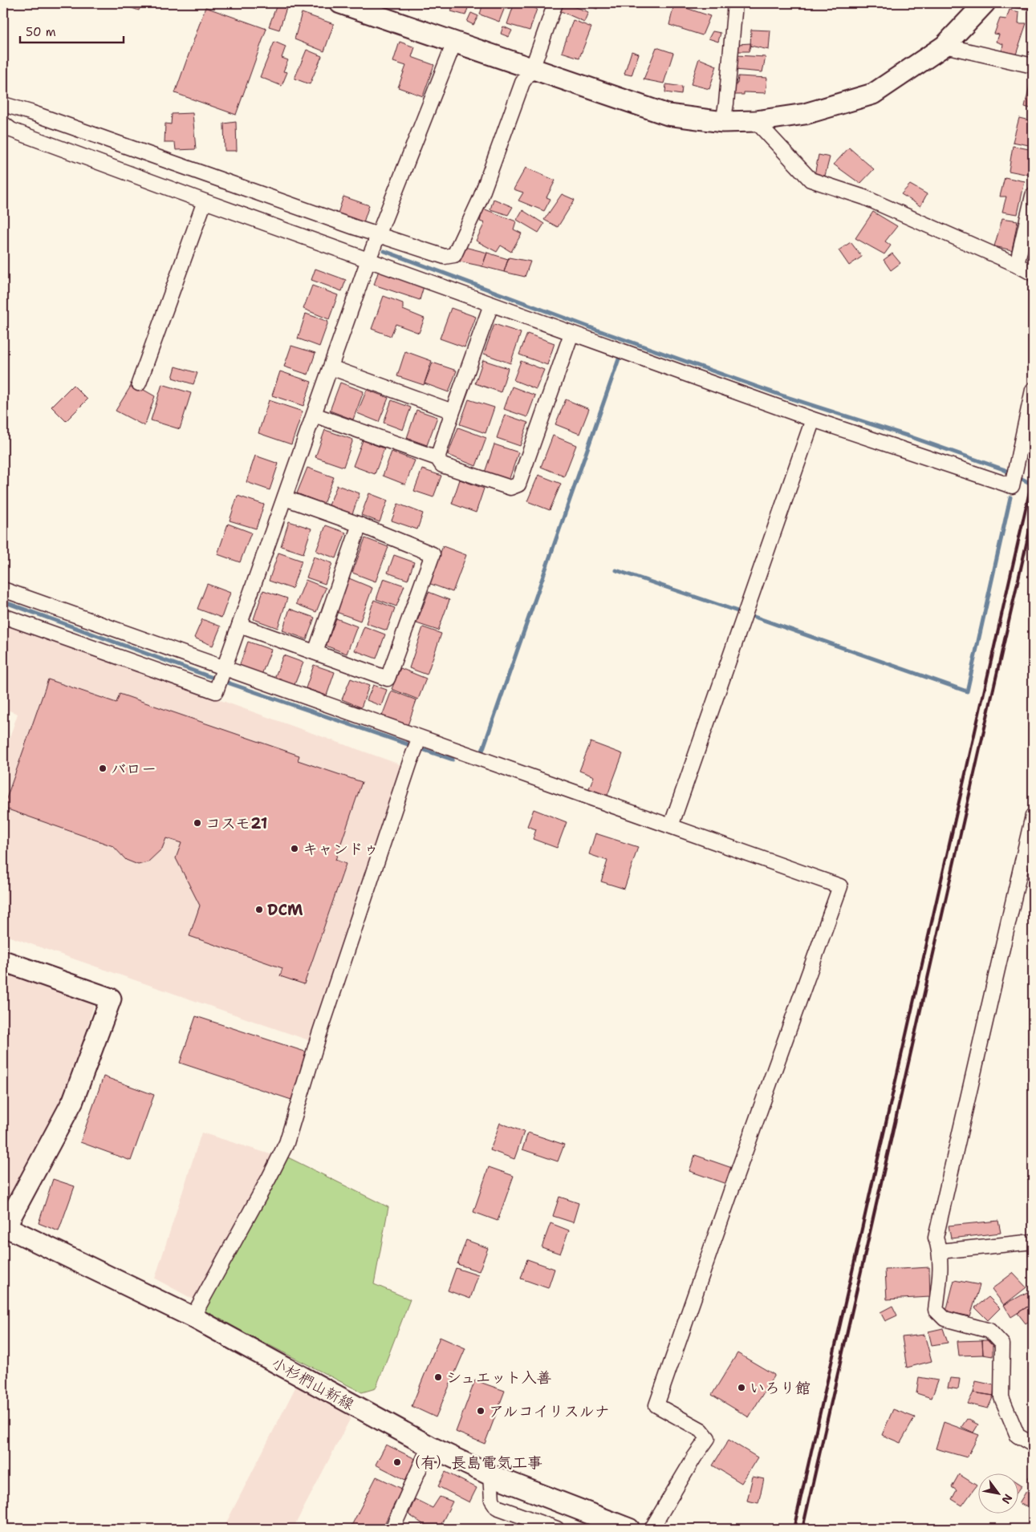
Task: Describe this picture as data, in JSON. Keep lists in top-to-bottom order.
{
  "streets": {
    "street": ["小杉椚山新線"]
  },
  "places": [
    "バロー",
    "コスモ21",
    "キャンドゥ",
    "DCM",
    "シュエット入善",
    "いろり館",
    "アルコイリスルナ",
    "（有）長島電気工事"
  ],
  "scale_bar": "50 m",
  "north": "bottom right"
}
